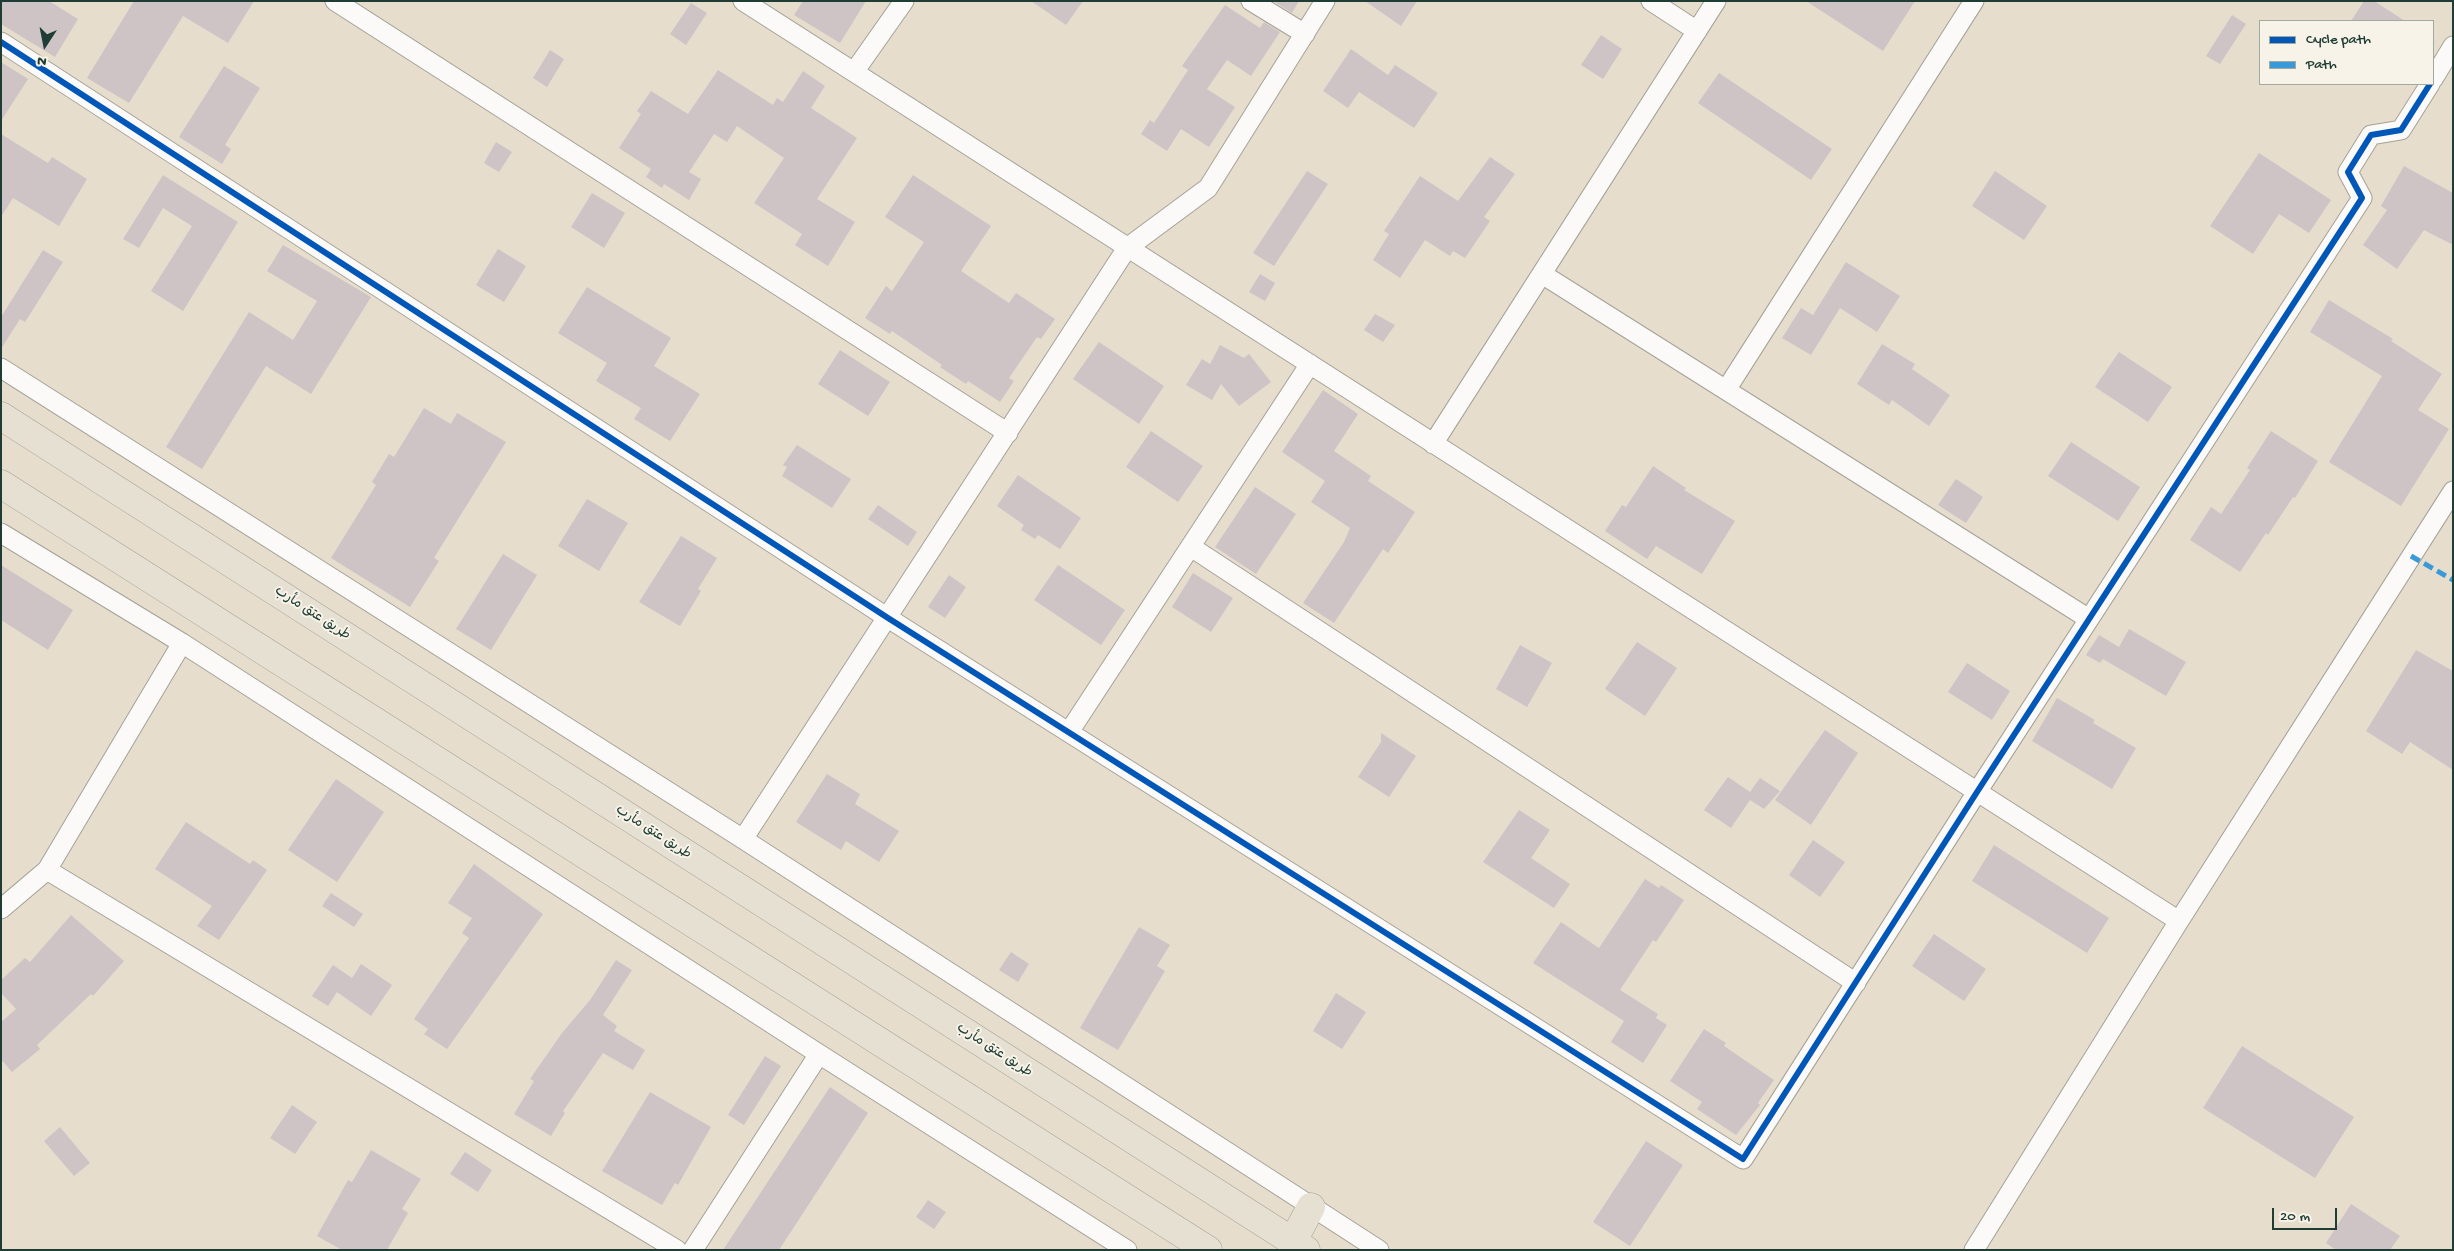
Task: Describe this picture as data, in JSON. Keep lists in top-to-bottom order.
{
  "streets": {
    "main road": ["طريق عتق مأرب"]
  },
  "legend": ["Cycle path", "Path"],
  "scale_bar": "20 m",
  "north": "bottom"
}
